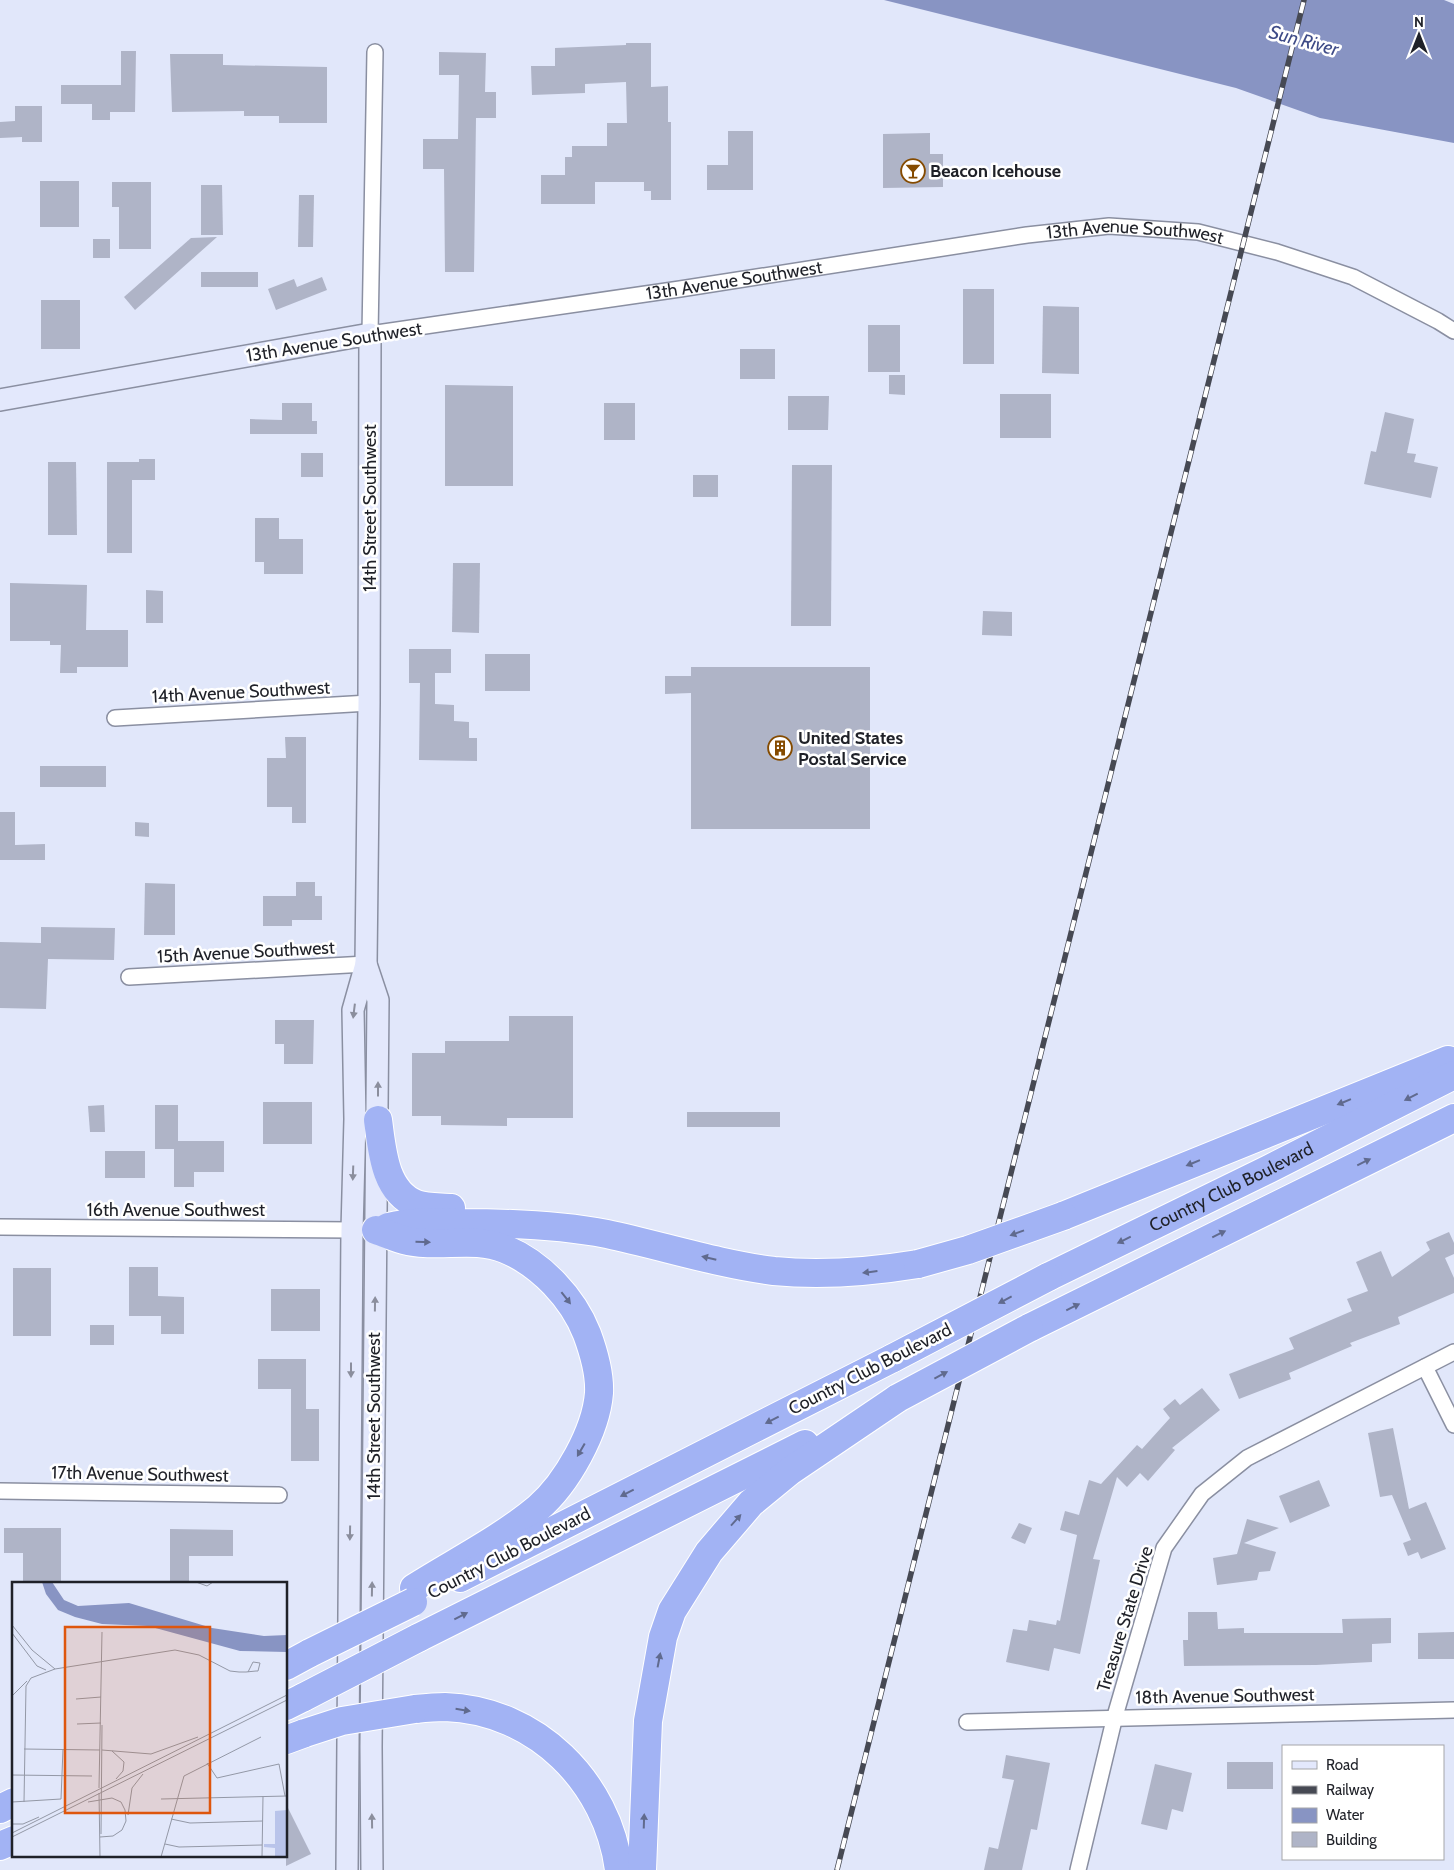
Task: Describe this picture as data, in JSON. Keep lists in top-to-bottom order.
{
  "streets": {
    "highway": ["Country Club Boulevard"],
    "street": [
      "13th Avenue Southwest",
      "14th Street Southwest",
      "14th Avenue Southwest",
      "15th Avenue Southwest",
      "16th Avenue Southwest",
      "17th Avenue Southwest",
      "Treasure State Drive",
      "18th Avenue Southwest"
    ]
  },
  "crossings": [
    ["13th Avenue Southwest", "14th Street Southwest"],
    ["14th Street Southwest", "14th Avenue Southwest"],
    ["14th Street Southwest", "15th Avenue Southwest"],
    ["14th Street Southwest", "16th Avenue Southwest"],
    ["Treasure State Drive", "18th Avenue Southwest"]
  ],
  "water": ["Sun River"],
  "places": {
    "bar": ["Beacon Icehouse"],
    "building": ["United States Postal Service"]
  },
  "legend": [
    "Road",
    "Railway",
    "Water",
    "Building"
  ],
  "north": "top"
}
